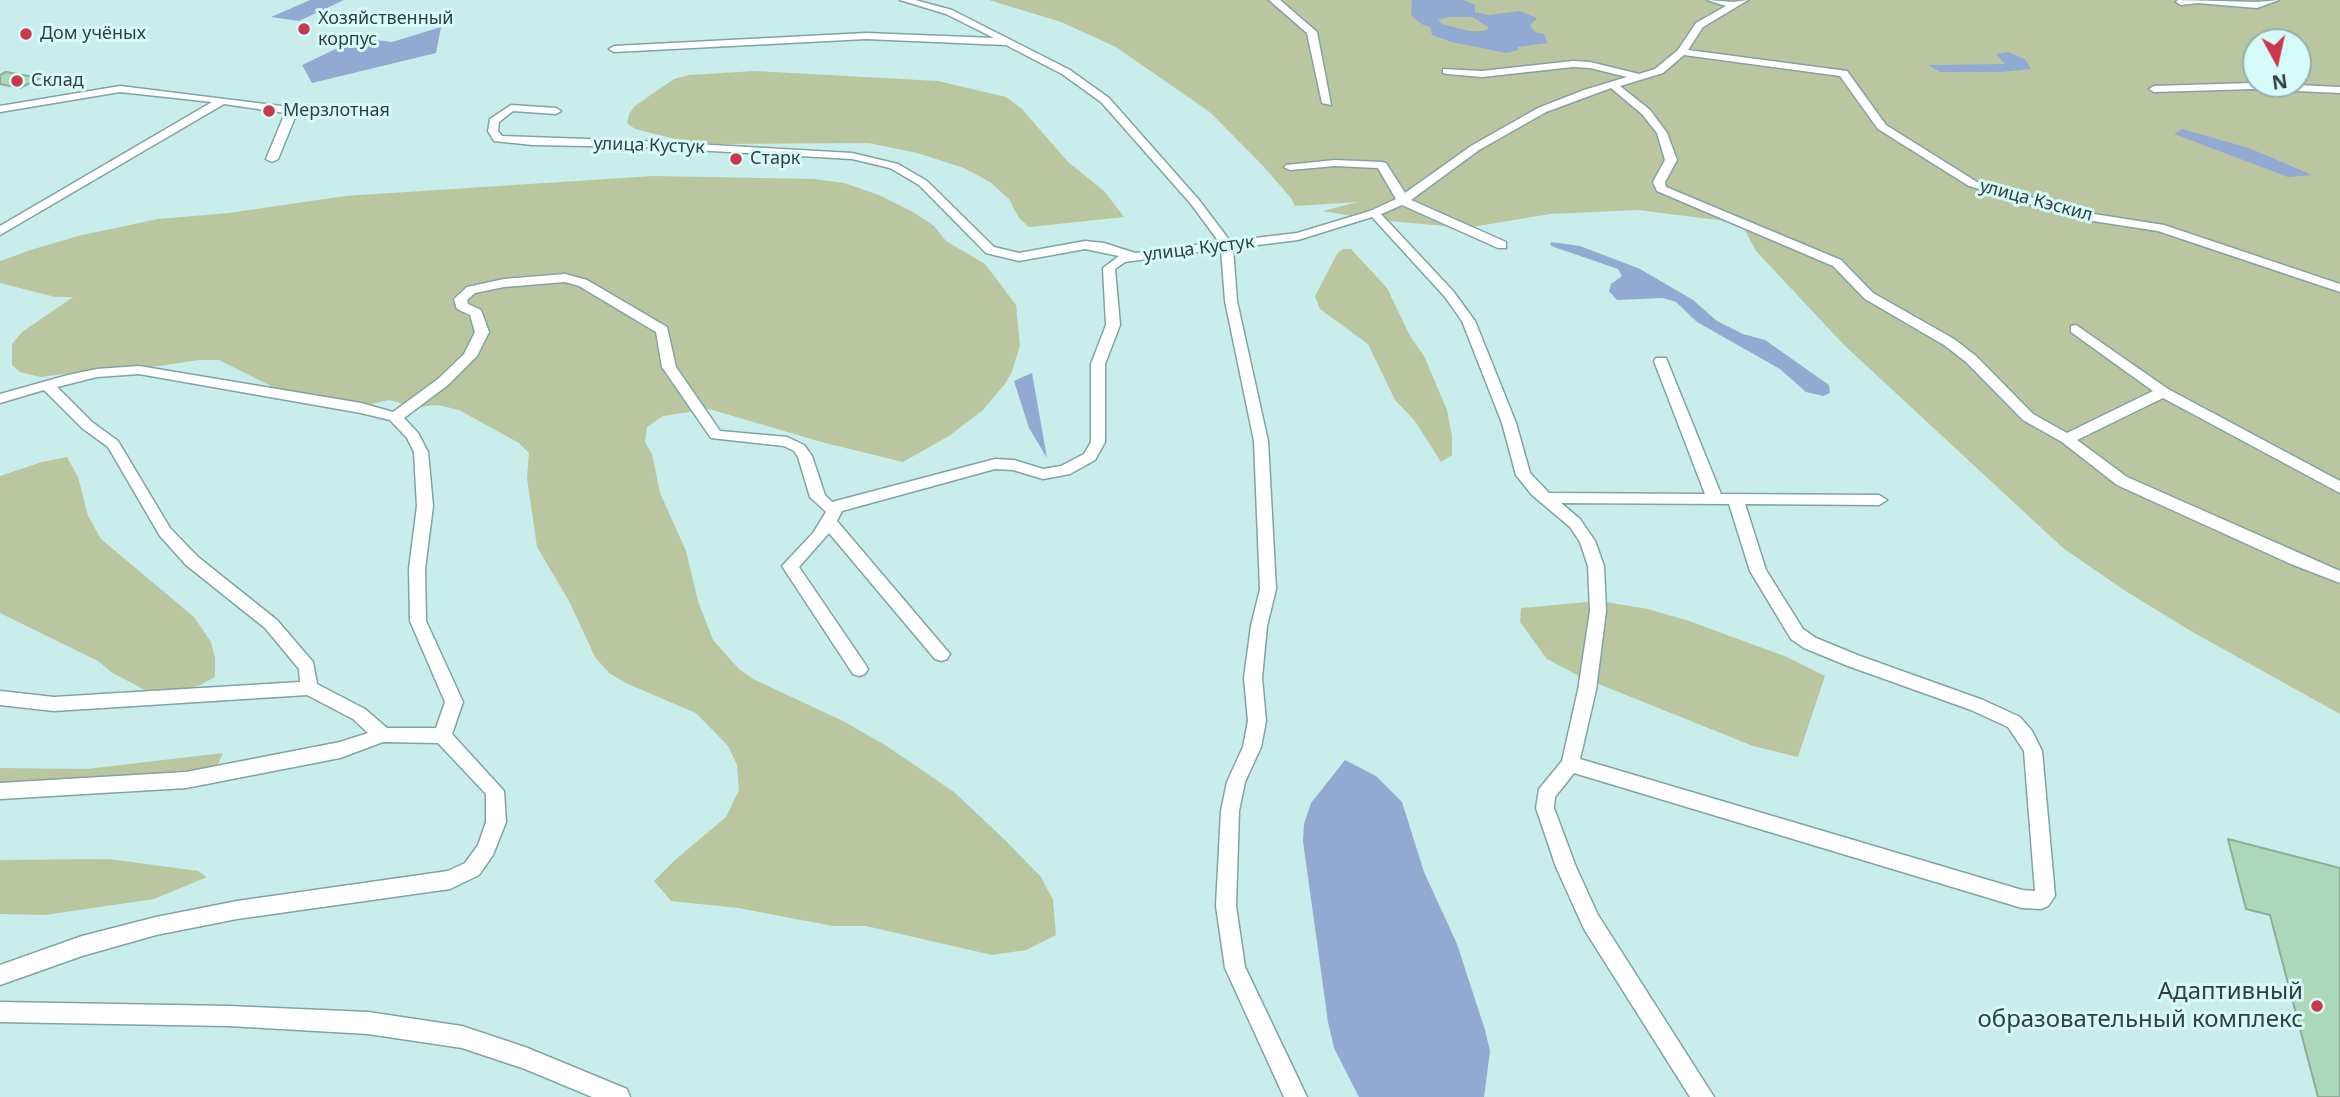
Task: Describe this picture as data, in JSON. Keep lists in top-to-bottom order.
{
  "streets": {
    "street": ["улица Кустук", "улица Кэскил"]
  },
  "crossings": [
    ["улица Кустук", "улица Кэскил"]
  ],
  "places": [
    "Хозяйственный корпус",
    "Дом учёных",
    "Склад",
    "Мерзлотная",
    "Старк",
    "Адаптивный образовательный комплекс"
  ],
  "north": "bottom"
}
